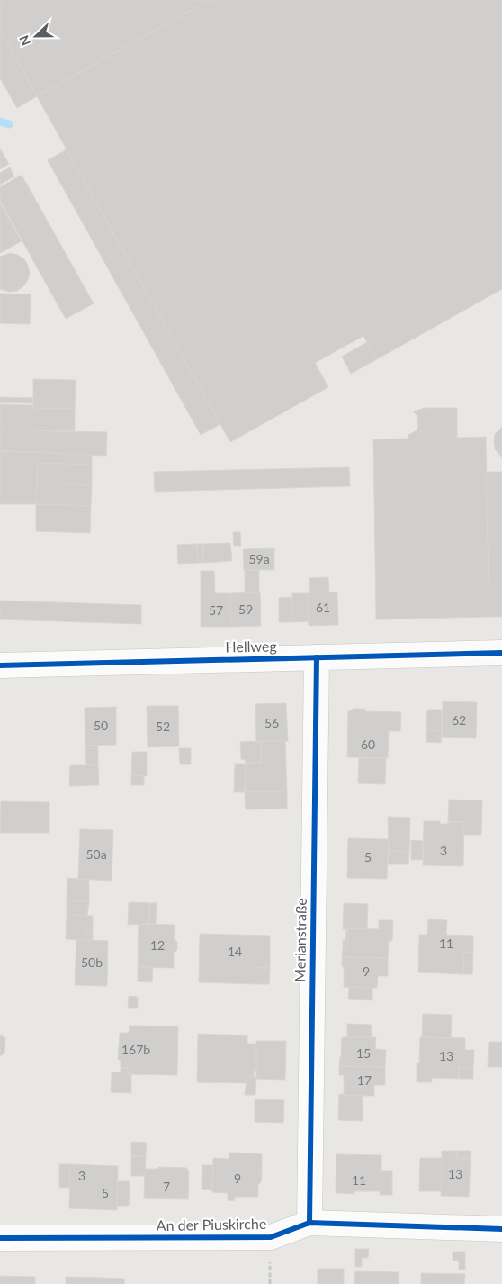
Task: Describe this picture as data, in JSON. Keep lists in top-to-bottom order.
{
  "streets": {
    "street": ["Hellweg", "Merianstraße", "An der Piuskirche"]
  },
  "crossings": [
    ["Hellweg", "Merianstraße"],
    ["Merianstraße", "An der Piuskirche"]
  ],
  "house_numbers": [
    "59a",
    "61",
    "59",
    "57",
    "62",
    "56",
    "50",
    "52",
    "60",
    "3",
    "50a",
    "5",
    "11",
    "12",
    "14",
    "50b",
    "9",
    "167b",
    "15",
    "13",
    "17",
    "13",
    "3",
    "9",
    "11",
    "7",
    "5"
  ],
  "north": "left"
}
